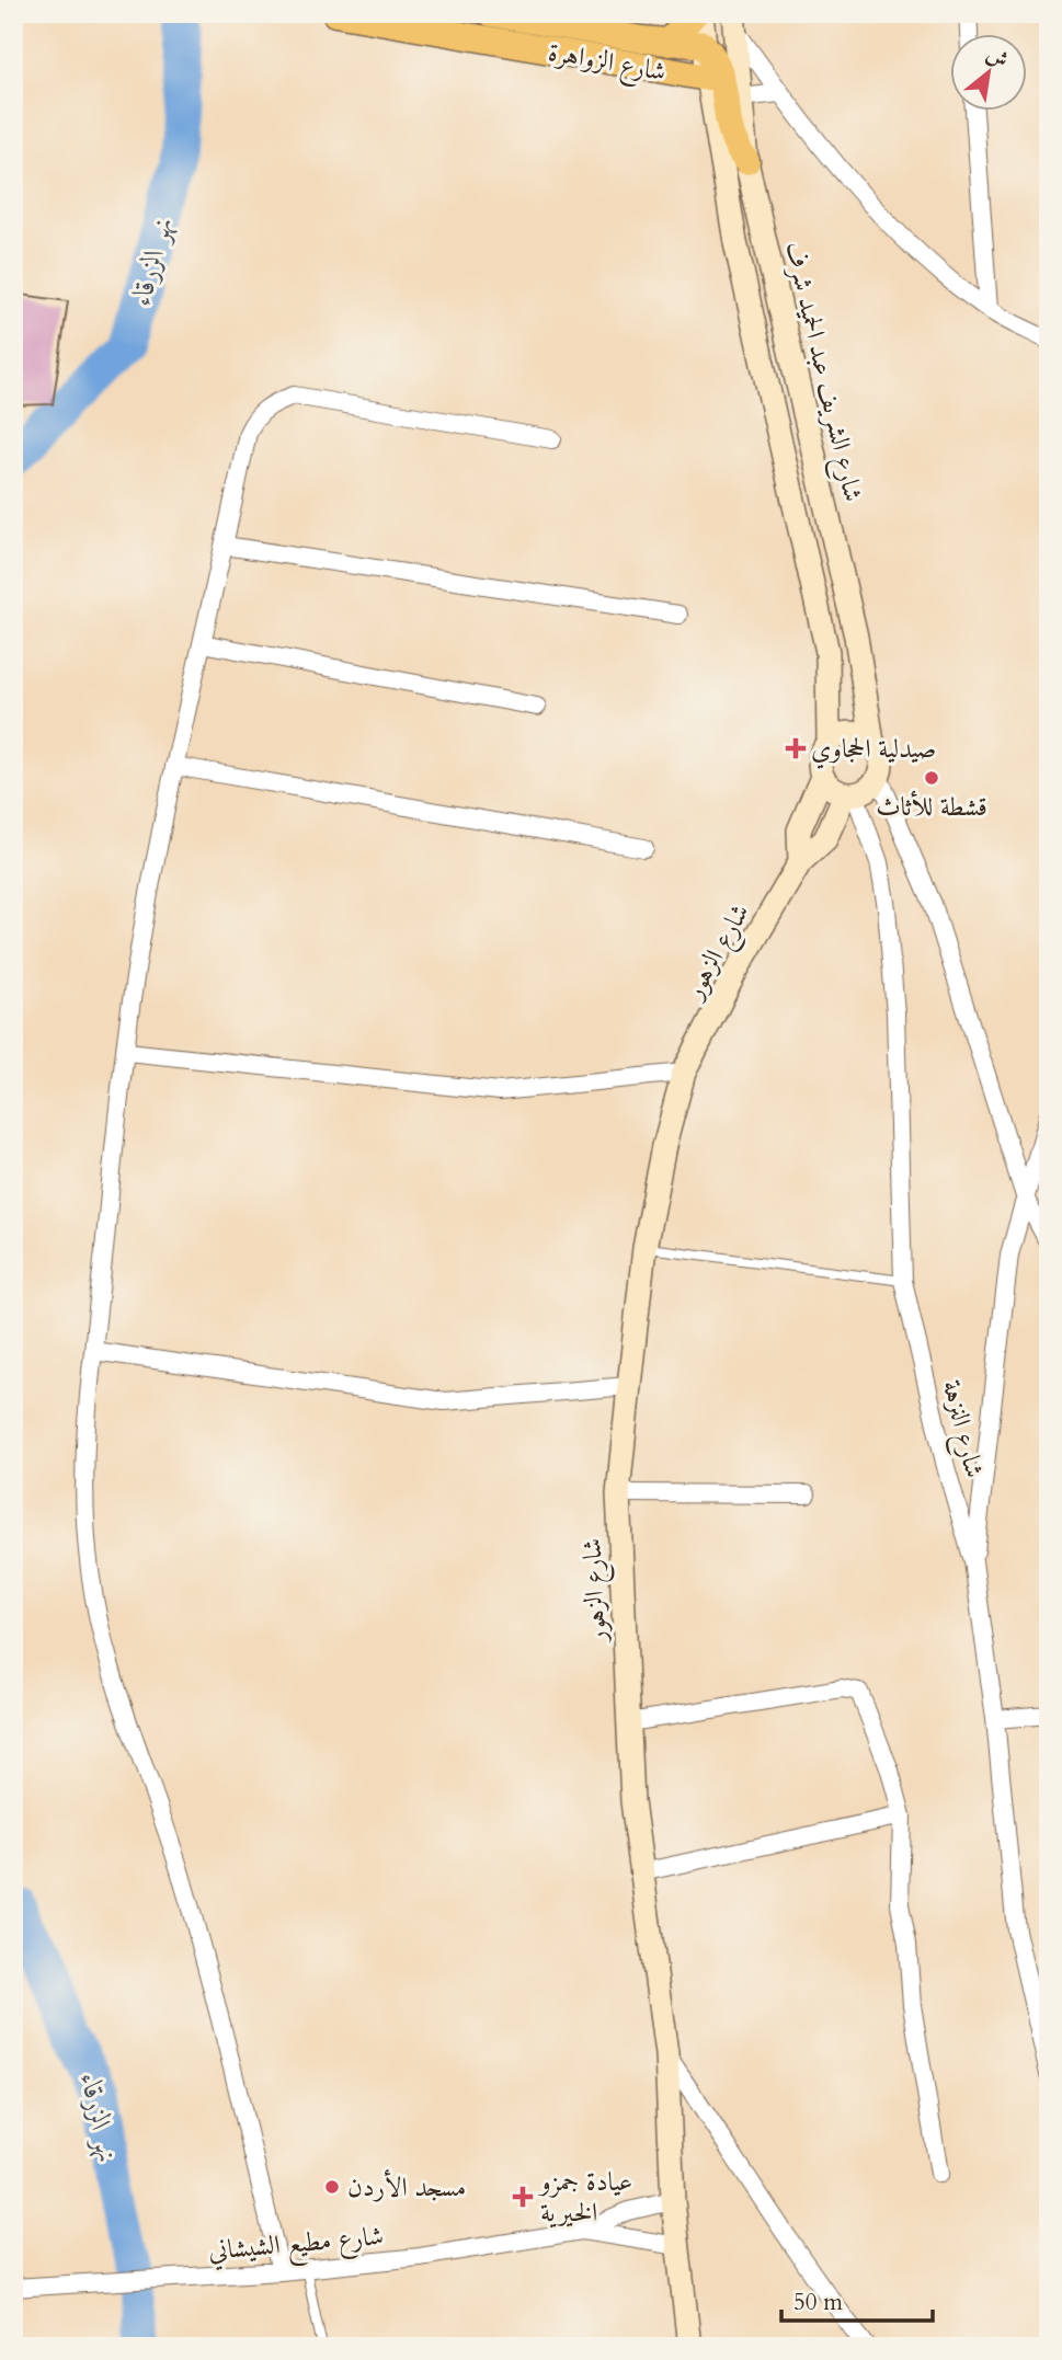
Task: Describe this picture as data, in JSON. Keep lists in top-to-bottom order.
{
  "streets": {
    "main road": ["شارع الزواهرة", "شارع الشريف عبد الحميد شرف", "شارع الزهور"],
    "street": ["شارع النزهة", "شارع مطيع الشيشاني"]
  },
  "crossings": [
    ["شارع الشريف عبد الحميد شرف", "شارع الزهور"],
    ["شارع الشريف عبد الحميد شرف", "شارع النزهة"],
    ["شارع الزهور", "شارع النزهة"],
    ["شارع الزهور", "شارع مطيع الشيشاني"]
  ],
  "water": ["نهر الزرقاء"],
  "places": {
    "health": ["صيدلية الحجاوي", "عيادة جمزو الخيرية"],
    "other": ["قشطة للأثاث", "مسجد الأردن"]
  },
  "scale_bar": "50 m",
  "north": "top right"
}
